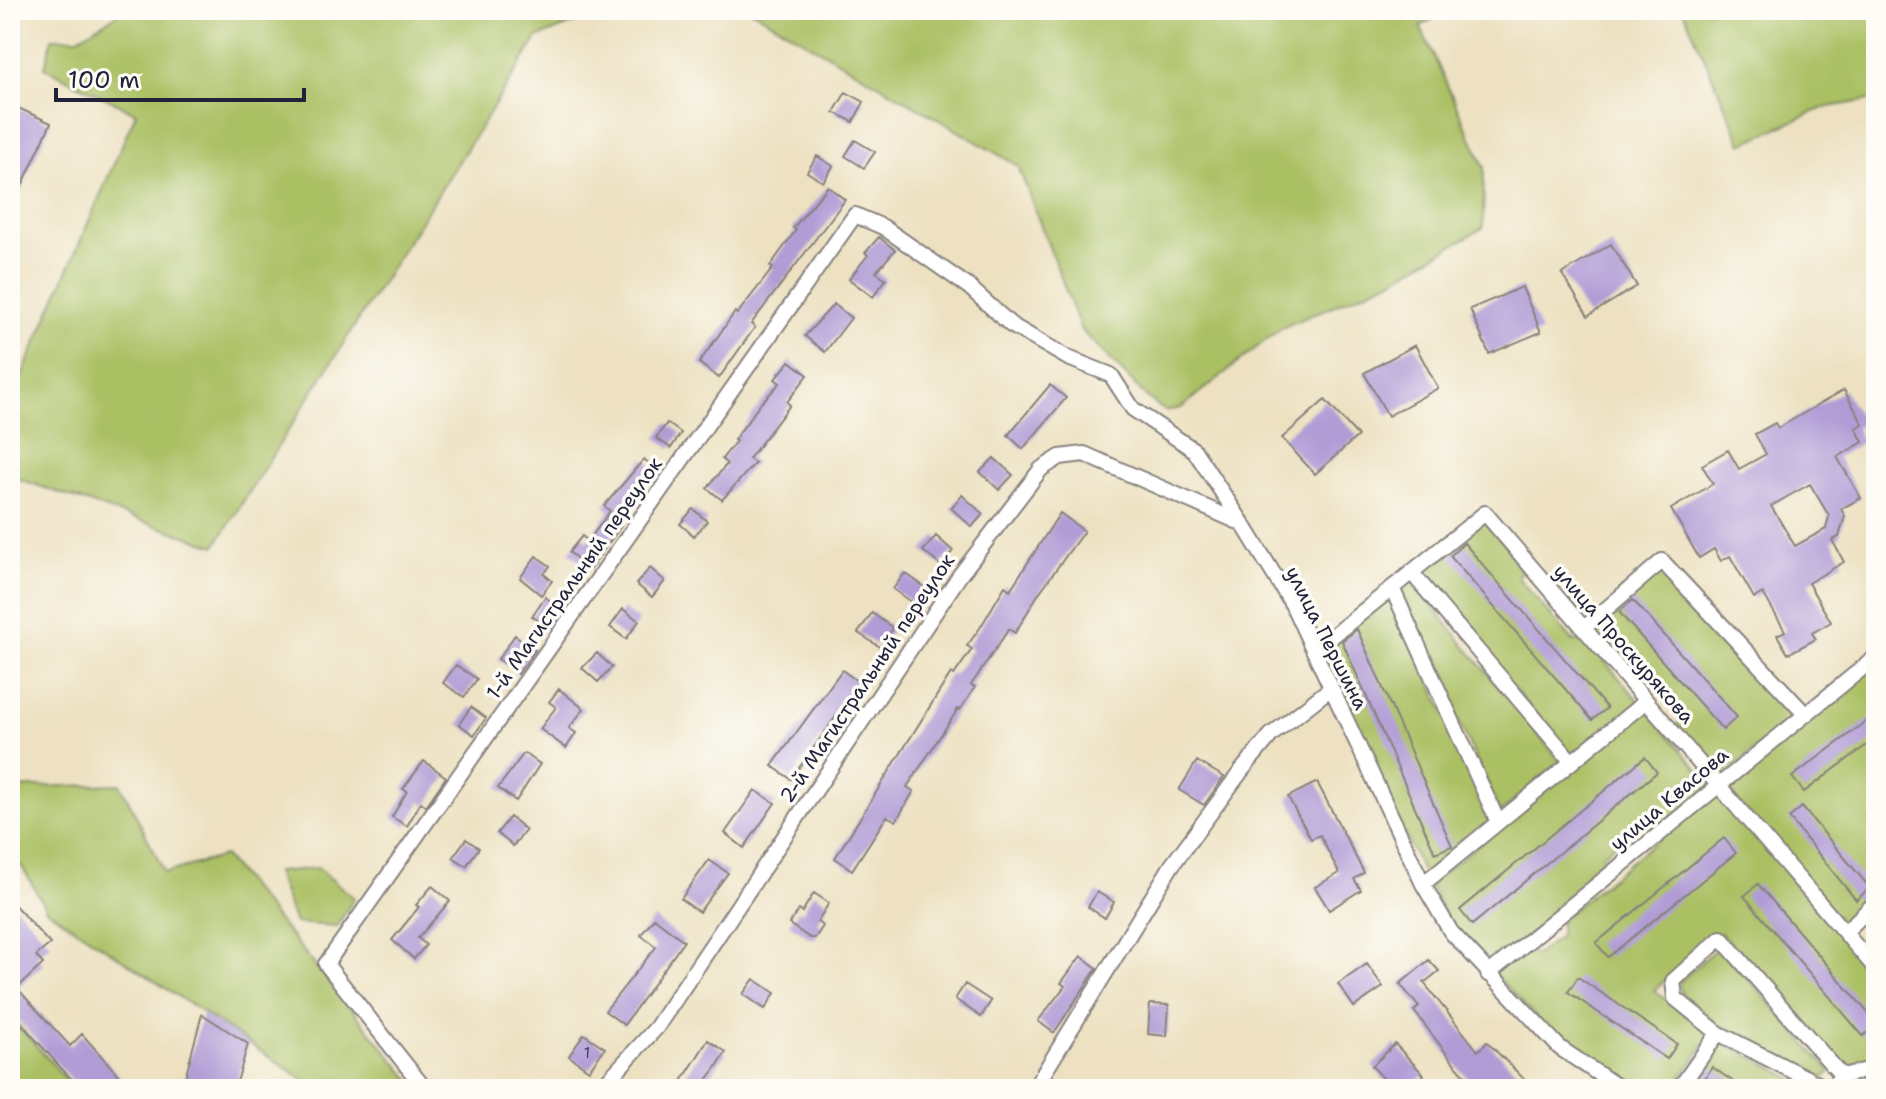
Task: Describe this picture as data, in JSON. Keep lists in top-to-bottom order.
{
  "streets": {
    "street": [
      "1-й Магистральный переулок",
      "улица Першина",
      "улица Проскурякова",
      "2-й Магистральный переулок",
      "улица Квасова"
    ]
  },
  "crossings": [
    ["1-й Магистральный переулок", "улица Першина"],
    ["улица Першина", "улица Проскурякова"],
    ["улица Першина", "2-й Магистральный переулок"],
    ["улица Першина", "улица Квасова"],
    ["улица Проскурякова", "улица Квасова"]
  ],
  "house_numbers": ["1"],
  "scale_bar": "100 m"
}
